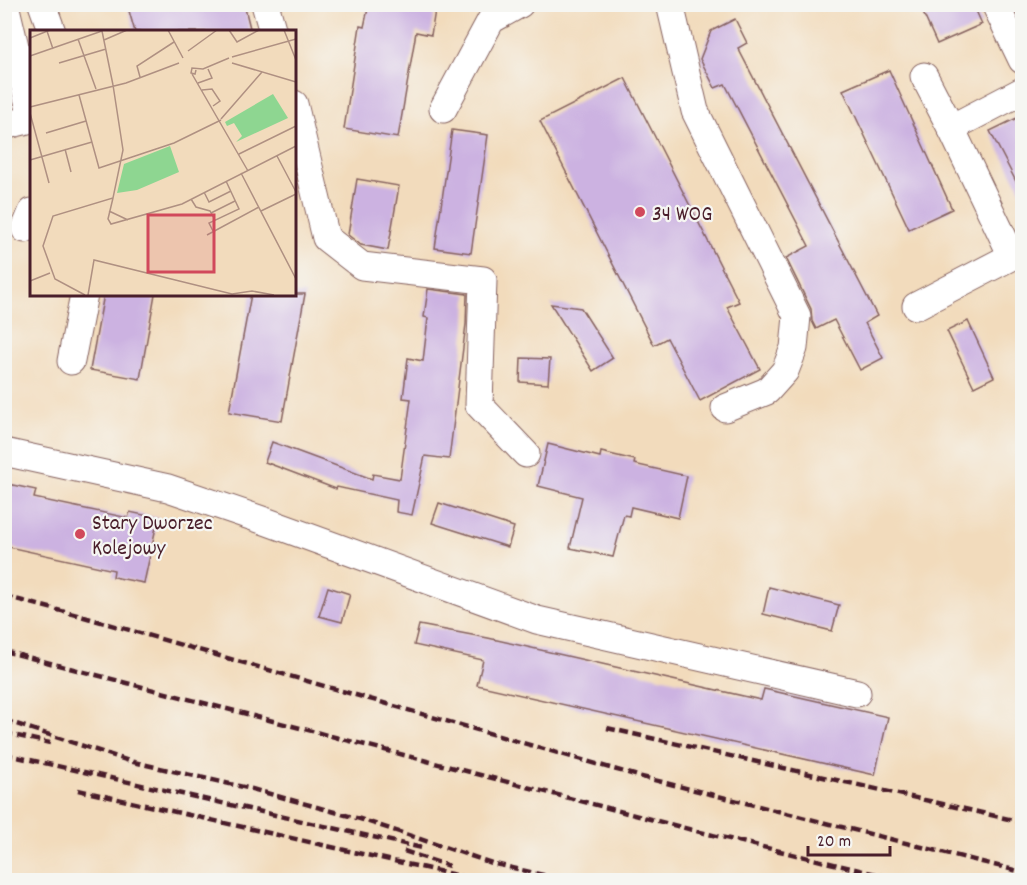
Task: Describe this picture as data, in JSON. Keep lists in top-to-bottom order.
{
  "places": ["34 WOG", "Stary Dworzec Kolejowy"],
  "scale_bar": "20 m"
}
